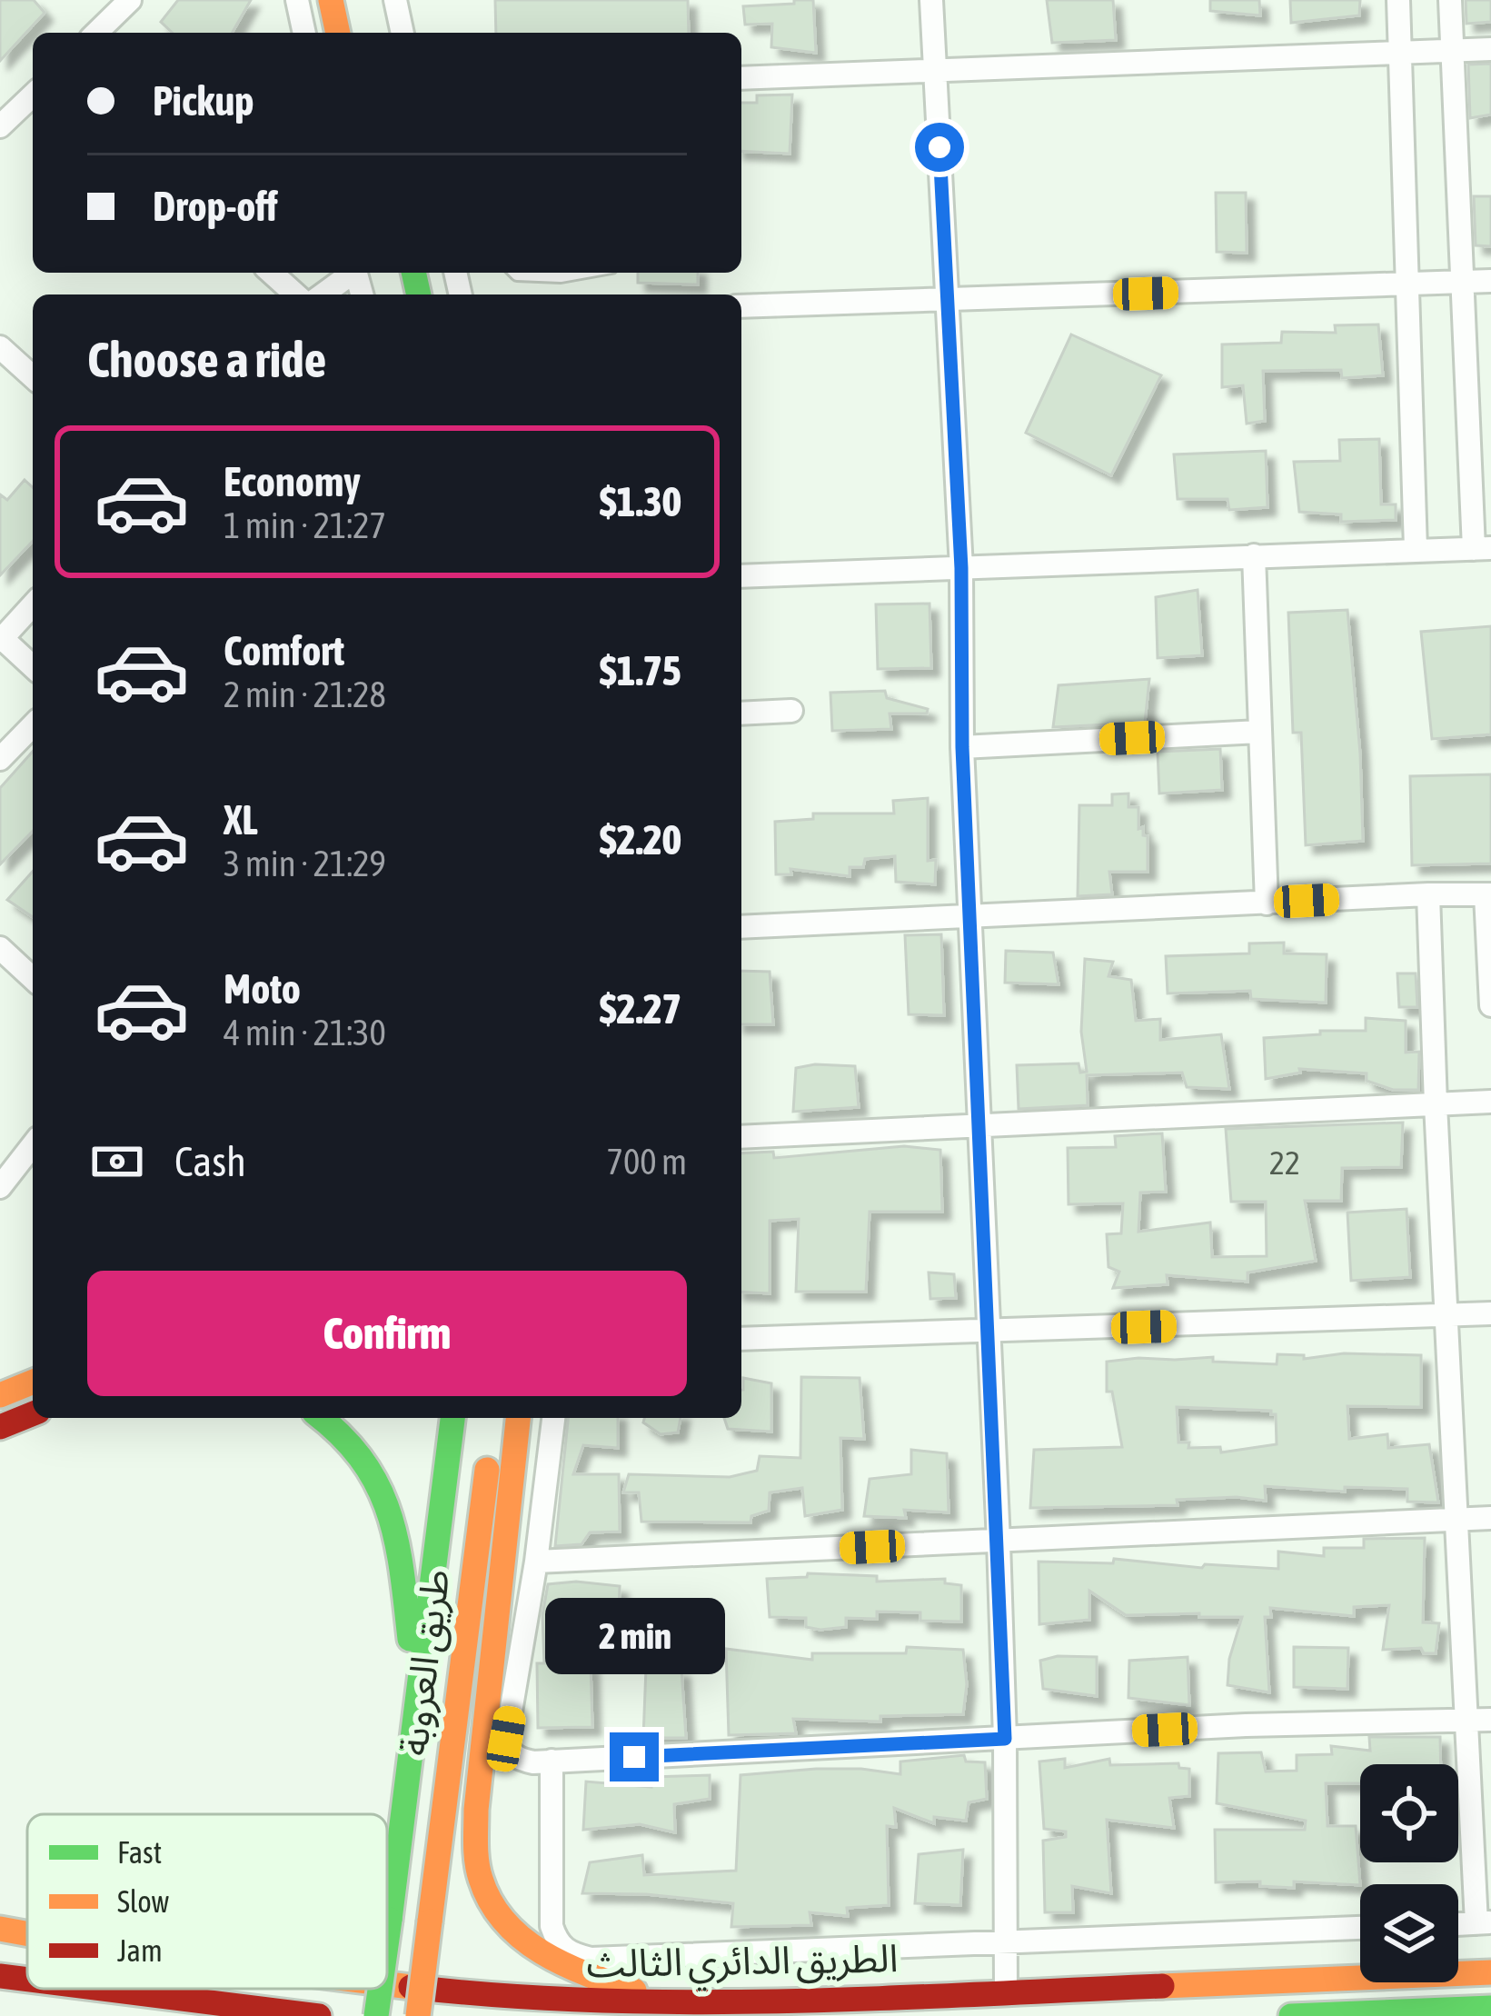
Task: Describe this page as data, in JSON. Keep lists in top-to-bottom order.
{
  "streets": {
    "highway": ["طريق العروبة", "الطريق الدائري الثالث"]
  },
  "house_numbers": ["22"],
  "legend": ["Fast", "Slow", "Jam"],
  "page": {
    "banner": ["Pickup", "Drop-off"],
    "heading": "Choose a ride",
    "list": [
      {
        "name": "Economy",
        "note": "1 min · 21:27",
        "value": "$1.30"
      },
      {
        "name": "Comfort",
        "note": "2 min · 21:28",
        "value": "$1.75"
      },
      {
        "name": "XL",
        "note": "3 min · 21:29",
        "value": "$2.20"
      },
      {
        "name": "Moto",
        "note": "4 min · 21:30",
        "value": "$2.27"
      }
    ],
    "pay": ["Cash", "700 m"],
    "buttons": "Confirm",
    "bubble": "2 min"
  }
}
